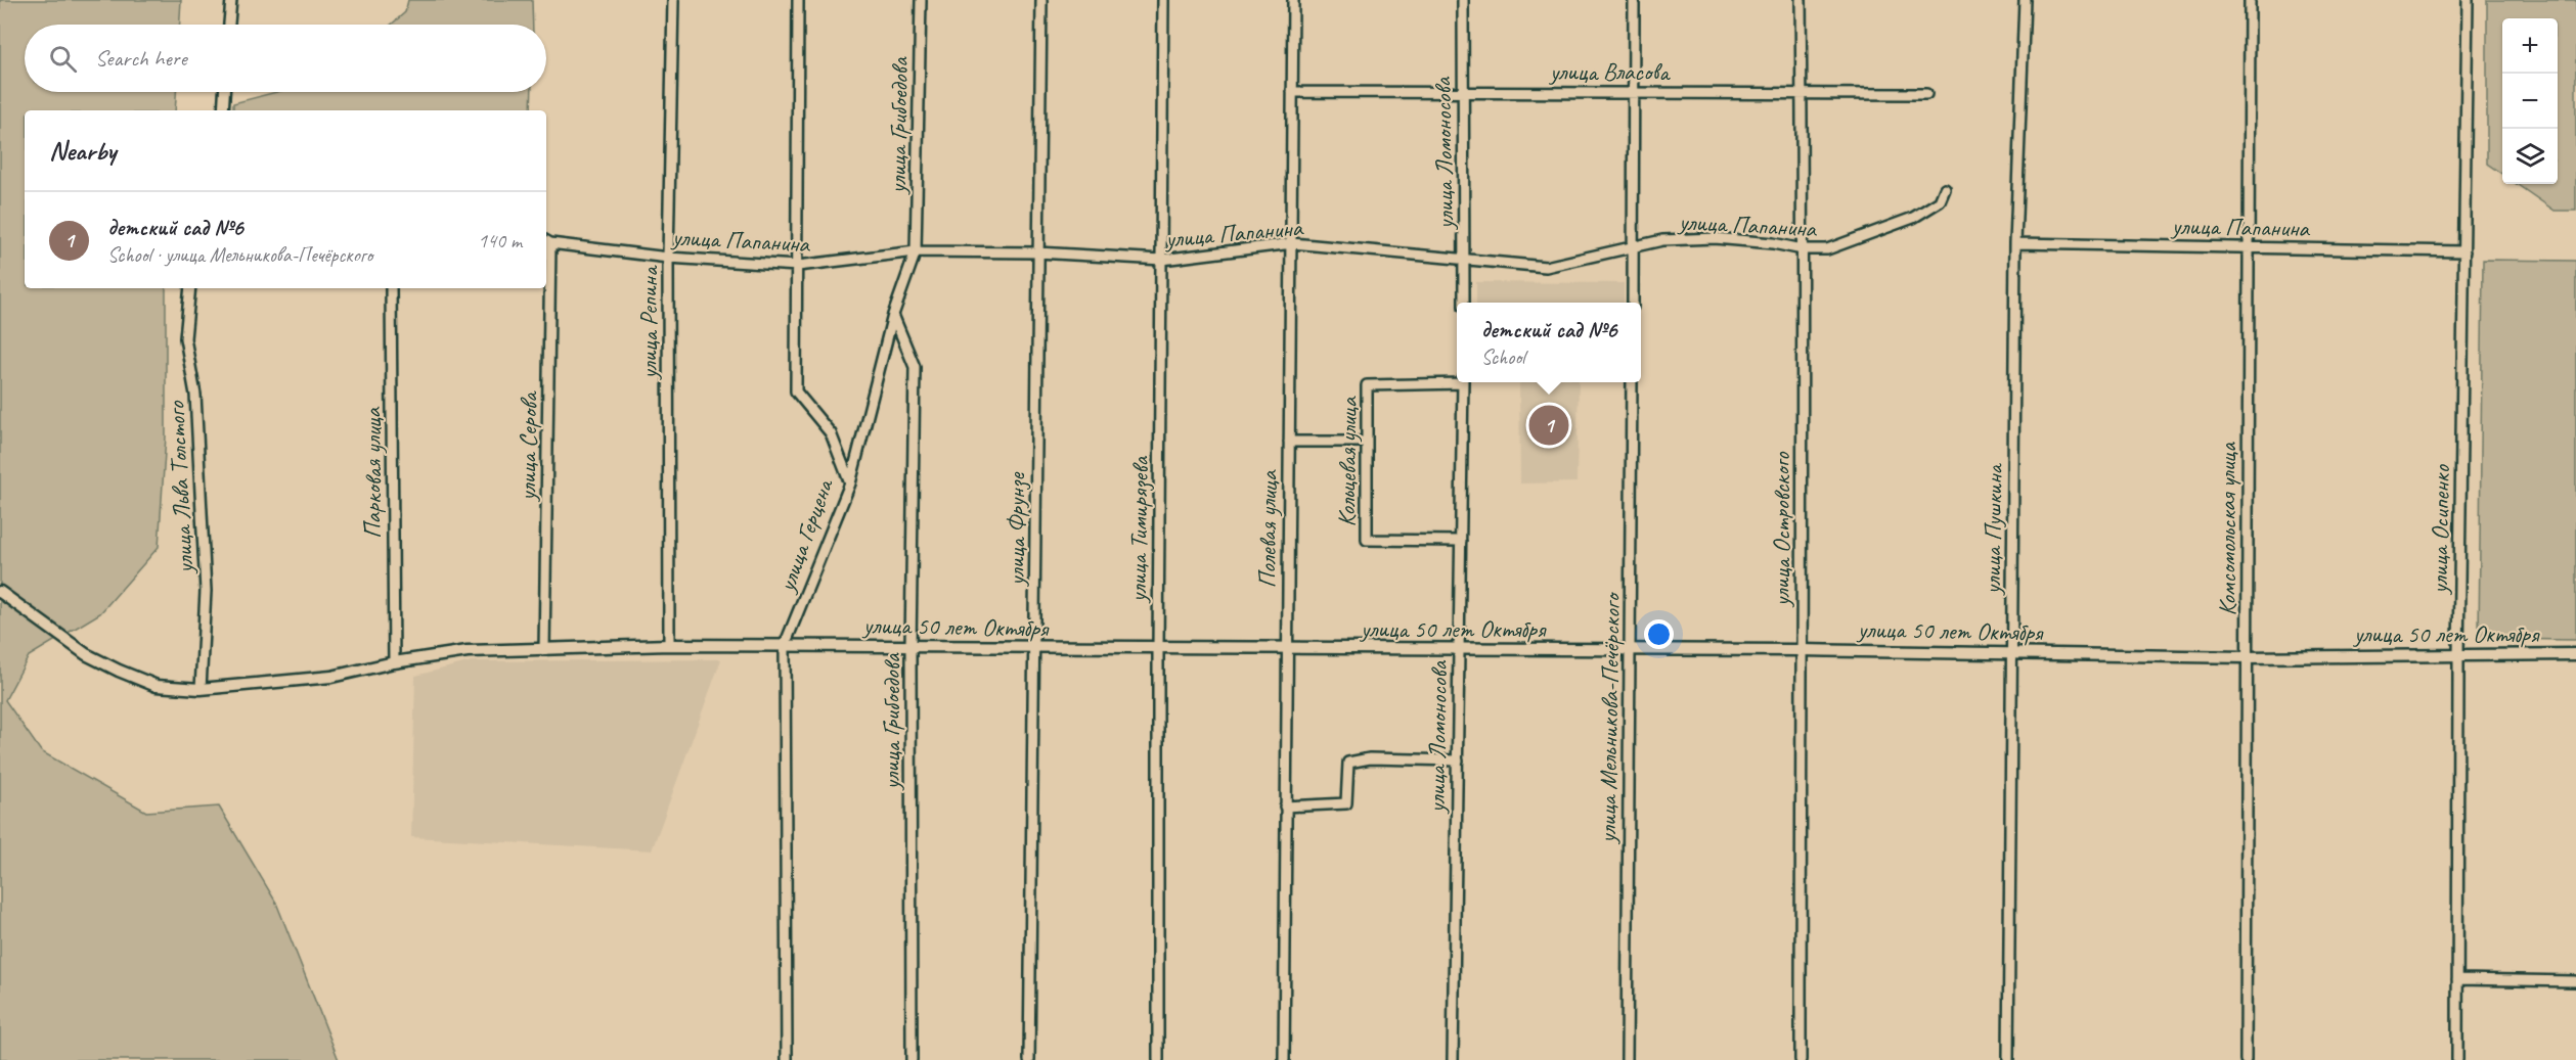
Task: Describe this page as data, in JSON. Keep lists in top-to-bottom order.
{
  "streets": {
    "street": [
      "улица Власова",
      "улица Грибоедова",
      "улица Ломоносова",
      "улица Папанина",
      "улица Репина",
      "улица Серова",
      "Кольцевая улица",
      "Парковая улица",
      "улица Льва Толстого",
      "улица Фрунзе",
      "улица Тимирязева",
      "Полевая улица",
      "улица Островского",
      "улица Пушкина",
      "Комсомольская улица",
      "улица Осипенко",
      "улица Герцена",
      "улица 50 лет Октября",
      "улица Мельникова-Печёрского"
    ]
  },
  "crossings": [
    ["улица Власова", "улица Ломоносова"],
    ["улица Власова", "Полевая улица"],
    ["улица Власова", "улица Островского"],
    ["улица Грибоедова", "улица Папанина"],
    ["улица Грибоедова", "улица Герцена"],
    ["улица Грибоедова", "улица 50 лет Октября"],
    ["улица Ломоносова", "улица Папанина"],
    ["улица Ломоносова", "Кольцевая улица"],
    ["улица Ломоносова", "улица 50 лет Октября"],
    ["улица Папанина", "улица Репина"],
    ["улица Папанина", "улица Серова"],
    ["улица Папанина", "улица Фрунзе"],
    ["улица Папанина", "улица Тимирязева"],
    ["улица Папанина", "Полевая улица"],
    ["улица Папанина", "улица Островского"],
    ["улица Папанина", "улица Пушкина"],
    ["улица Папанина", "Комсомольская улица"],
    ["улица Папанина", "улица Осипенко"],
    ["улица Папанина", "улица Герцена"],
    ["улица Репина", "улица 50 лет Октября"],
    ["улица Серова", "улица 50 лет Октября"],
    ["Парковая улица", "улица 50 лет Октября"],
    ["улица Льва Толстого", "улица 50 лет Октября"],
    ["улица Фрунзе", "улица 50 лет Октября"],
    ["улица Тимирязева", "улица 50 лет Октября"],
    ["Полевая улица", "улица 50 лет Октября"],
    ["улица Островского", "улица 50 лет Октября"],
    ["улица Пушкина", "улица 50 лет Октября"],
    ["Комсомольская улица", "улица 50 лет Октября"],
    ["улица Осипенко", "улица 50 лет Октября"],
    ["улица Герцена", "улица 50 лет Октября"],
    ["улица 50 лет Октября", "улица Мельникова-Печёрского"]
  ],
  "page": {
    "map_buttons": ["+", "−"],
    "search": "Search here",
    "heading": "Nearby",
    "list": [
      {
        "mark": "1",
        "name": "детский сад №6",
        "note": "School · улица Мельникова-Печёрского",
        "value": "140 m"
      }
    ],
    "popup": ["детский сад №6", "School"],
    "pins": "1"
  }
}
